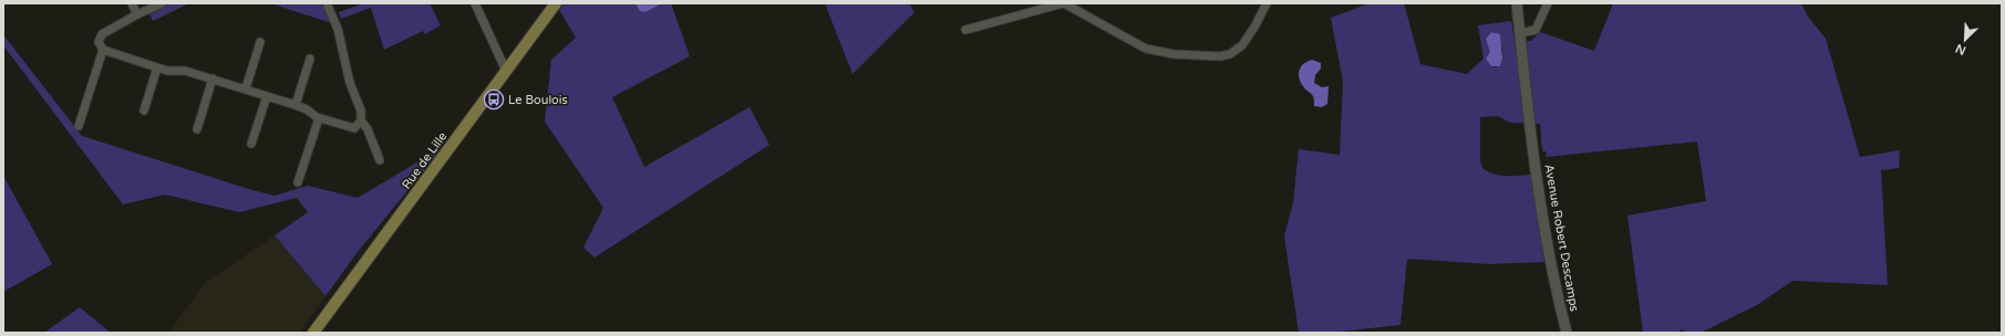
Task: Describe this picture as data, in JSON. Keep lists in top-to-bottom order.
{
  "streets": {
    "main road": ["Rue de Lille", "Avenue Robert Descamps"]
  },
  "places": {
    "bus stop": ["Le Boulois"]
  },
  "north": "bottom left"
}
